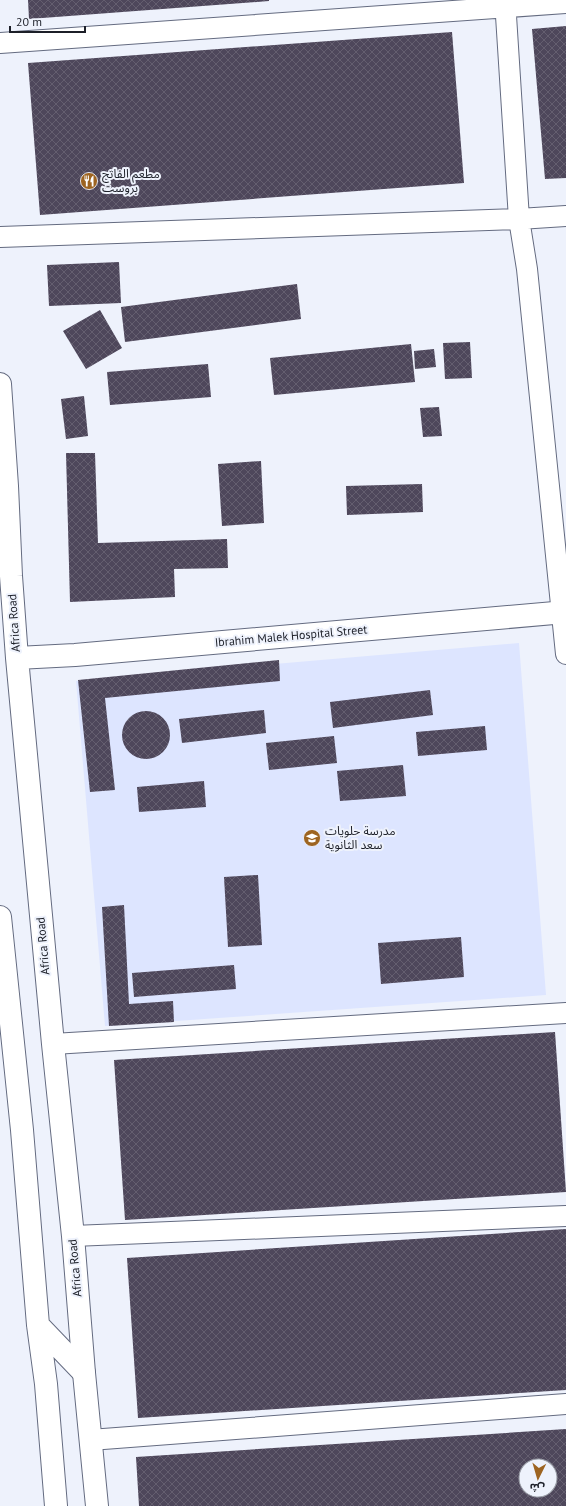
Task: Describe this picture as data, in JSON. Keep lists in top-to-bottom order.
{
  "streets": {
    "main road": ["Africa Road", "Ibrahim Malek Hospital Street"]
  },
  "crossings": [
    ["Africa Road", "Ibrahim Malek Hospital Street"]
  ],
  "places": {
    "restaurant": ["مطعم الفاتح بروست"],
    "school or university": ["مدرسة حلويات سعد الثانوية"]
  },
  "scale_bar": "20 m",
  "north": "bottom"
}
